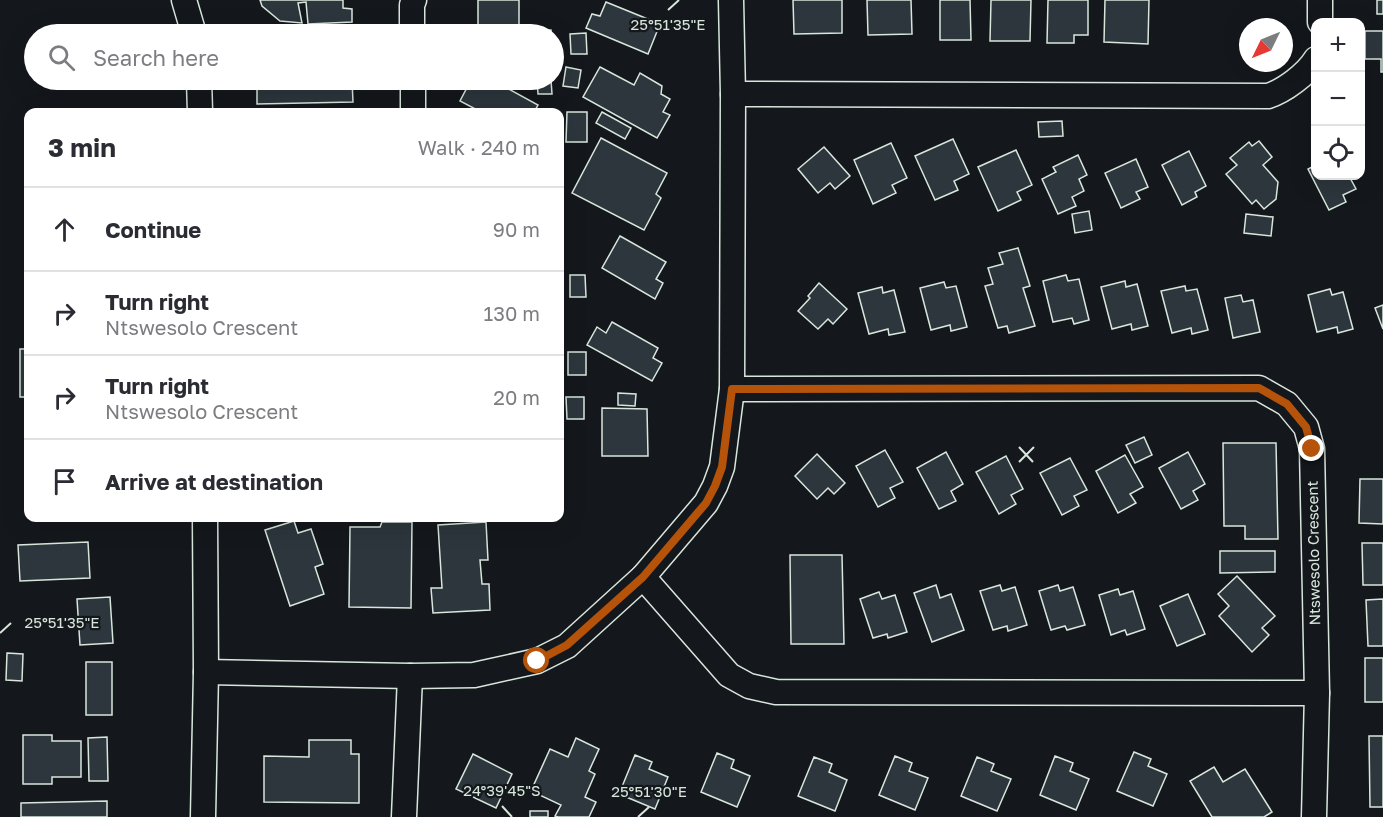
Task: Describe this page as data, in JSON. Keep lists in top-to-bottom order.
{
  "streets": {
    "street": ["Ntswesolo Crescent"]
  },
  "north": "bottom left",
  "page": {
    "map_buttons": ["+", "−"],
    "search": "Search here",
    "heading": ["3 min", "Walk · 240 m"],
    "list": [
      ["Continue", "90 m"],
      ["Turn right", "Ntswesolo Crescent", "130 m"],
      ["Turn right", "Ntswesolo Crescent", "20 m"],
      "Arrive at destination"
    ]
  },
  "coordinates": ["25°51'35\"E", "24°39'45\"S", "25°51'30\"E"]
}
